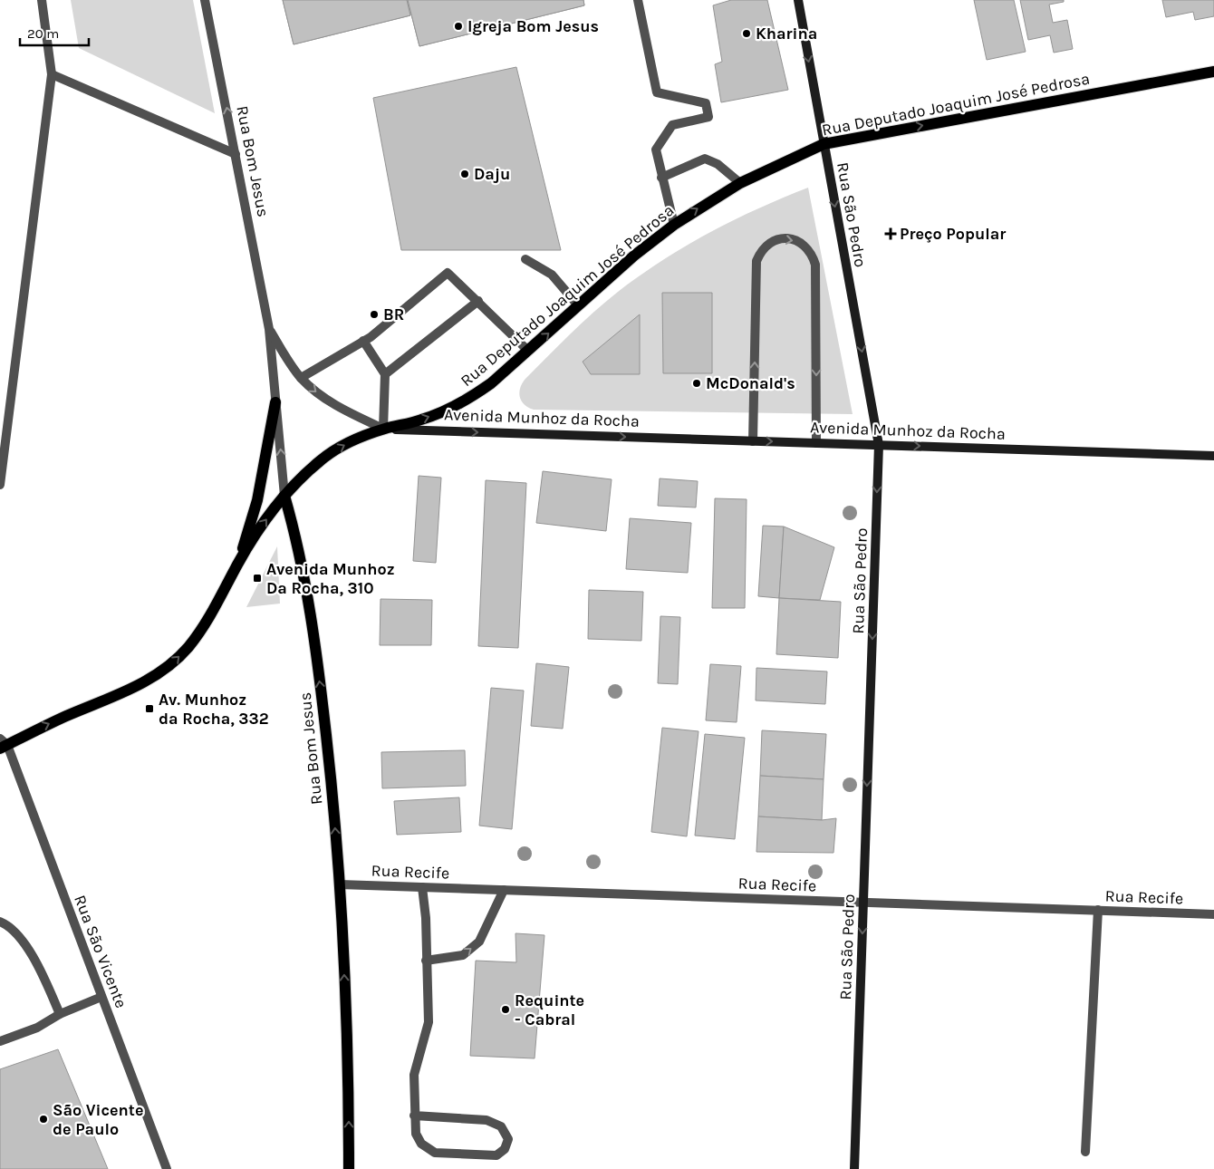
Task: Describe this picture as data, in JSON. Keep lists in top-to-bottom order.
{
  "streets": {
    "main road": [
      "Rua Deputado Joaquim José Pedrosa",
      "Rua Bom Jesus",
      "Rua São Pedro",
      "Avenida Munhoz da Rocha"
    ],
    "street": ["Rua Recife", "Rua São Vicente"]
  },
  "crossings": [
    ["Rua Deputado Joaquim José Pedrosa", "Rua Bom Jesus"],
    ["Rua Deputado Joaquim José Pedrosa", "Rua São Pedro"],
    ["Rua Deputado Joaquim José Pedrosa", "Avenida Munhoz da Rocha"],
    ["Rua Bom Jesus", "Avenida Munhoz da Rocha"],
    ["Rua Bom Jesus", "Rua Recife"],
    ["Rua São Pedro", "Avenida Munhoz da Rocha"],
    ["Rua São Pedro", "Rua Recife"],
    ["Avenida Munhoz da Rocha", "Rua São Vicente"]
  ],
  "one_way": [
    "Rua Deputado Joaquim José Pedrosa",
    "Rua Bom Jesus",
    "Rua São Pedro",
    "Avenida Munhoz da Rocha"
  ],
  "places": {
    "other": [
      "Igreja Bom Jesus",
      "Kharina",
      "Daju",
      "BR",
      "McDonald's",
      "Requinte - Cabral",
      "São Vicente de Paulo"
    ],
    "health": ["Preço Popular"],
    "transit": ["Avenida Munhoz Da Rocha, 310", "Av. Munhoz da Rocha, 332"]
  },
  "scale_bar": "20 m"
}
